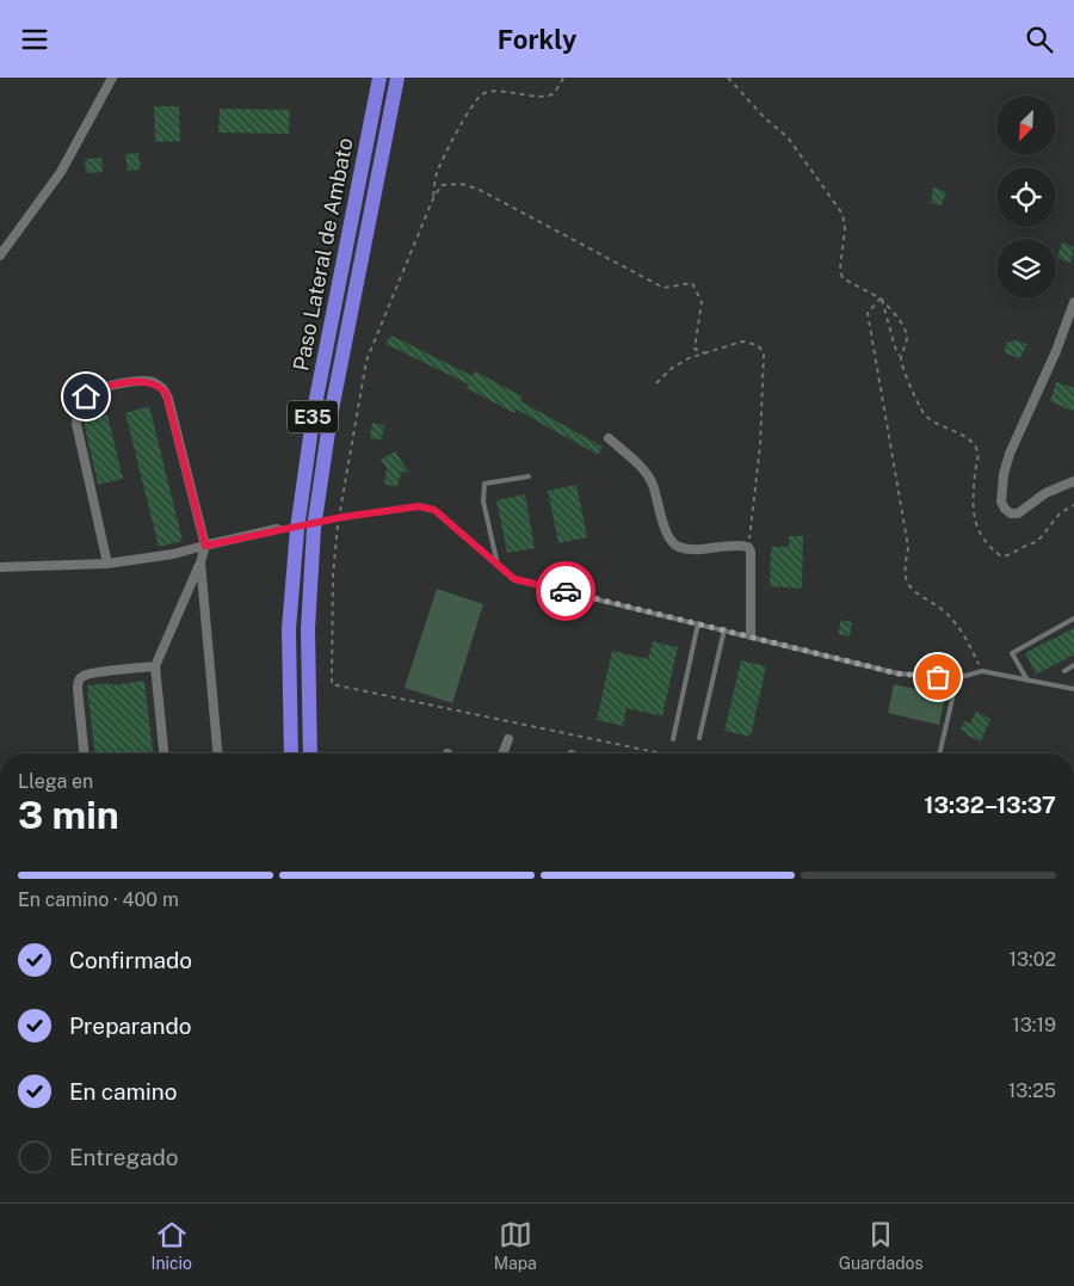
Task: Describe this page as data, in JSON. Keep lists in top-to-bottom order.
{
  "streets": {
    "highway": ["Paso Lateral de Ambato", "E35"]
  },
  "north": "bottom left",
  "page": {
    "header": "Forkly",
    "heading": ["3 min", "Llega en", "13:32–13:37"],
    "bar": "En camino · 400 m",
    "list": [
      ["Confirmado", "13:02"],
      ["Preparando", "13:19"],
      ["En camino", "13:25"],
      "Entregado"
    ],
    "tabs": ["Inicio", "Mapa", "Guardados"]
  }
}
